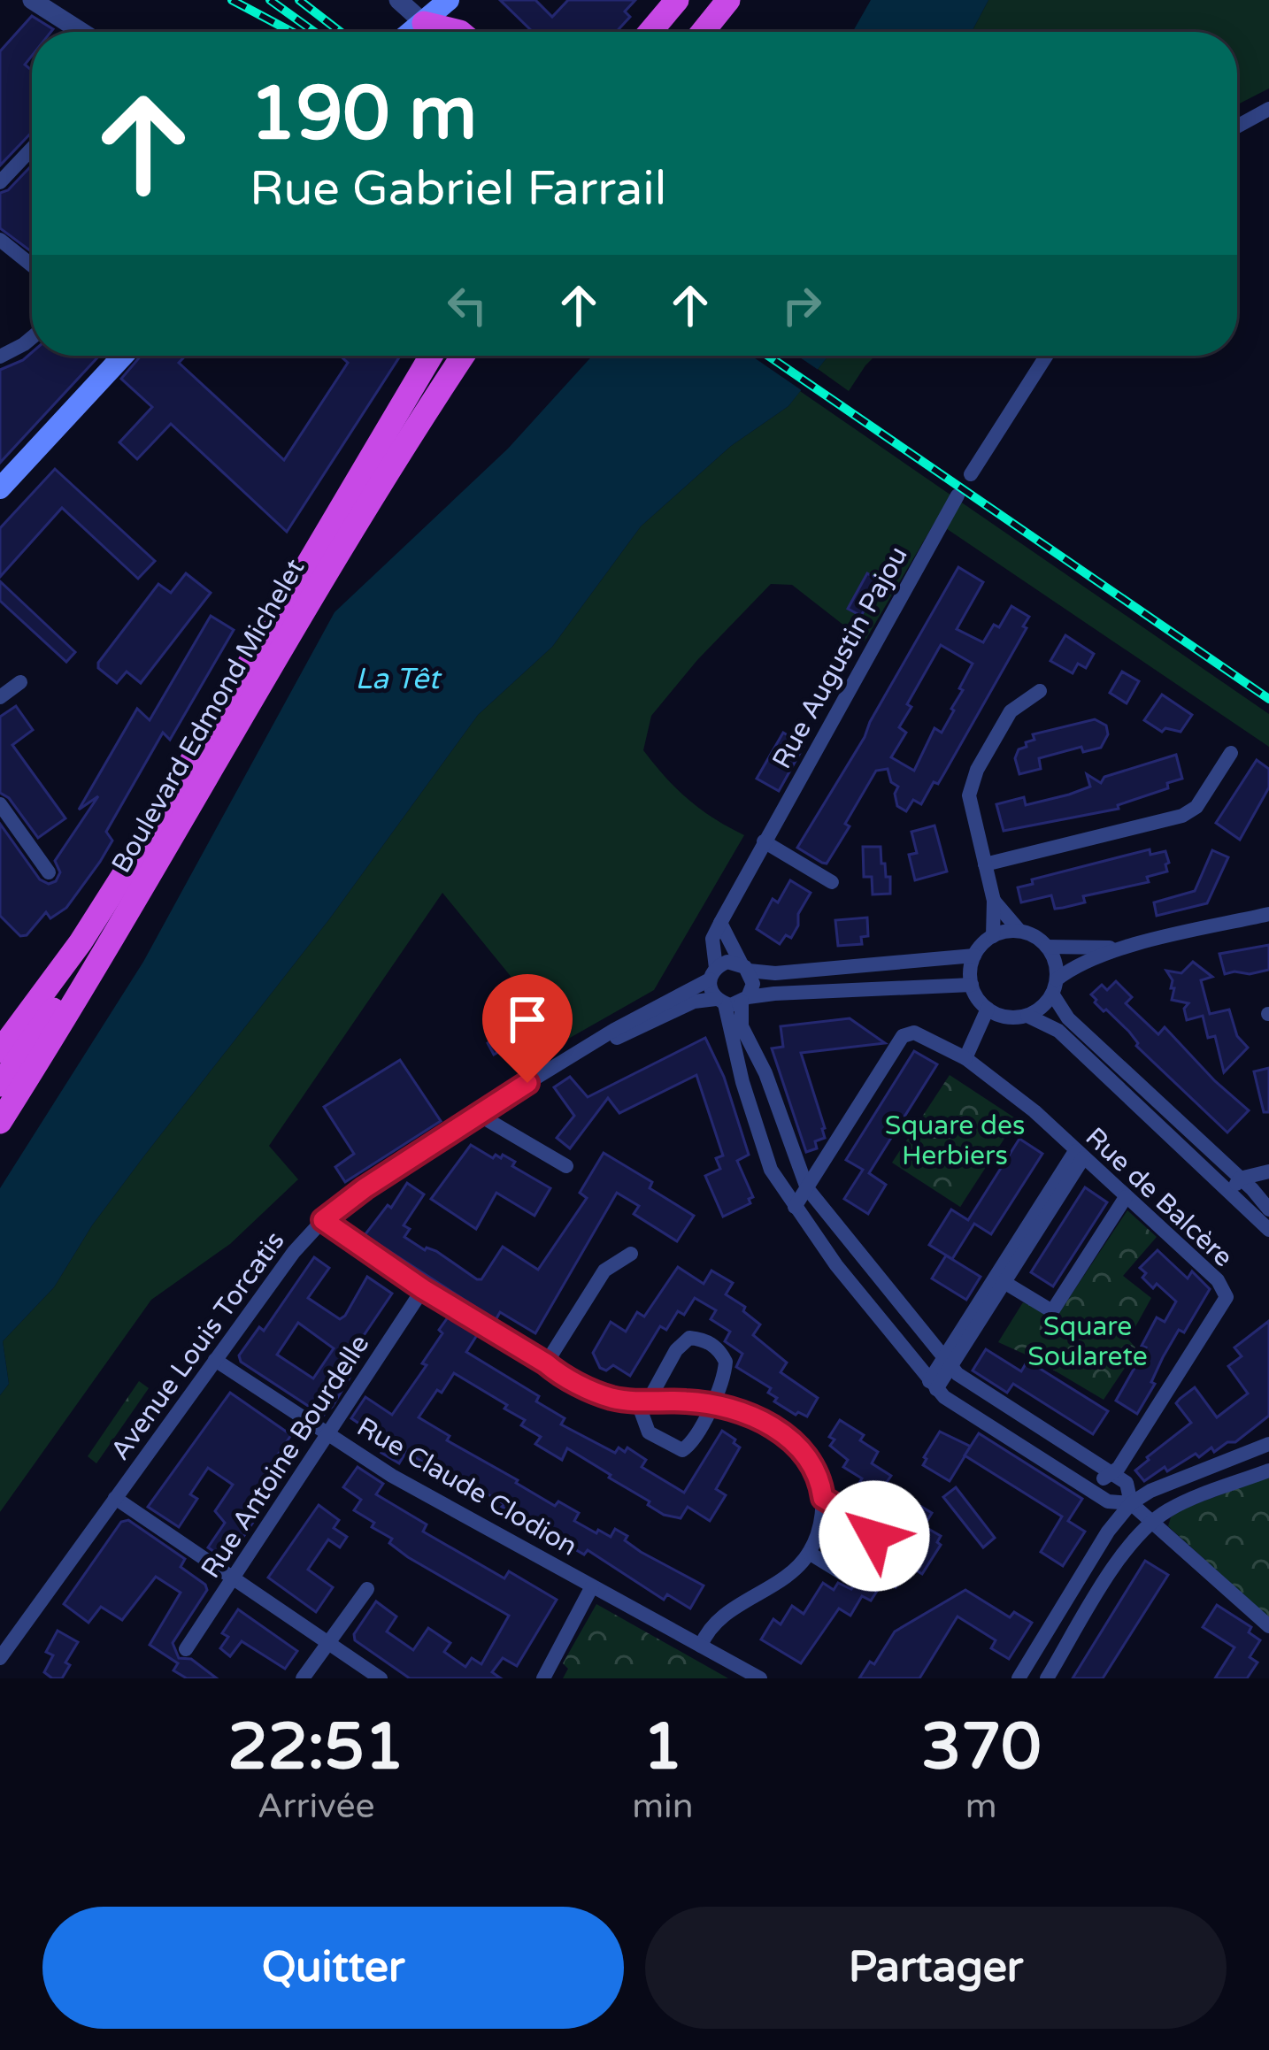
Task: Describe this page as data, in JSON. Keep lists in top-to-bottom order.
{
  "streets": {
    "highway": ["Boulevard Edmond Michelet"],
    "street": [
      "Rue Augustin Pajou",
      "Rue de Balcère",
      "Avenue Louis Torcatis",
      "Rue Antoine Bourdelle",
      "Rue Claude Clodion"
    ]
  },
  "crossings": [
    ["Avenue Louis Torcatis", "Rue Claude Clodion"],
    ["Rue Antoine Bourdelle", "Rue Claude Clodion"]
  ],
  "water": ["La Têt"],
  "parks": ["Square des Herbiers", "Square Soularete"],
  "page": {
    "turn": ["190 m", "Rue Gabriel Farrail"],
    "eta": [
      "22:51",
      "Arrivée",
      "1",
      "min",
      "370",
      "m"
    ],
    "buttons": ["Quitter", "Partager"]
  }
}
